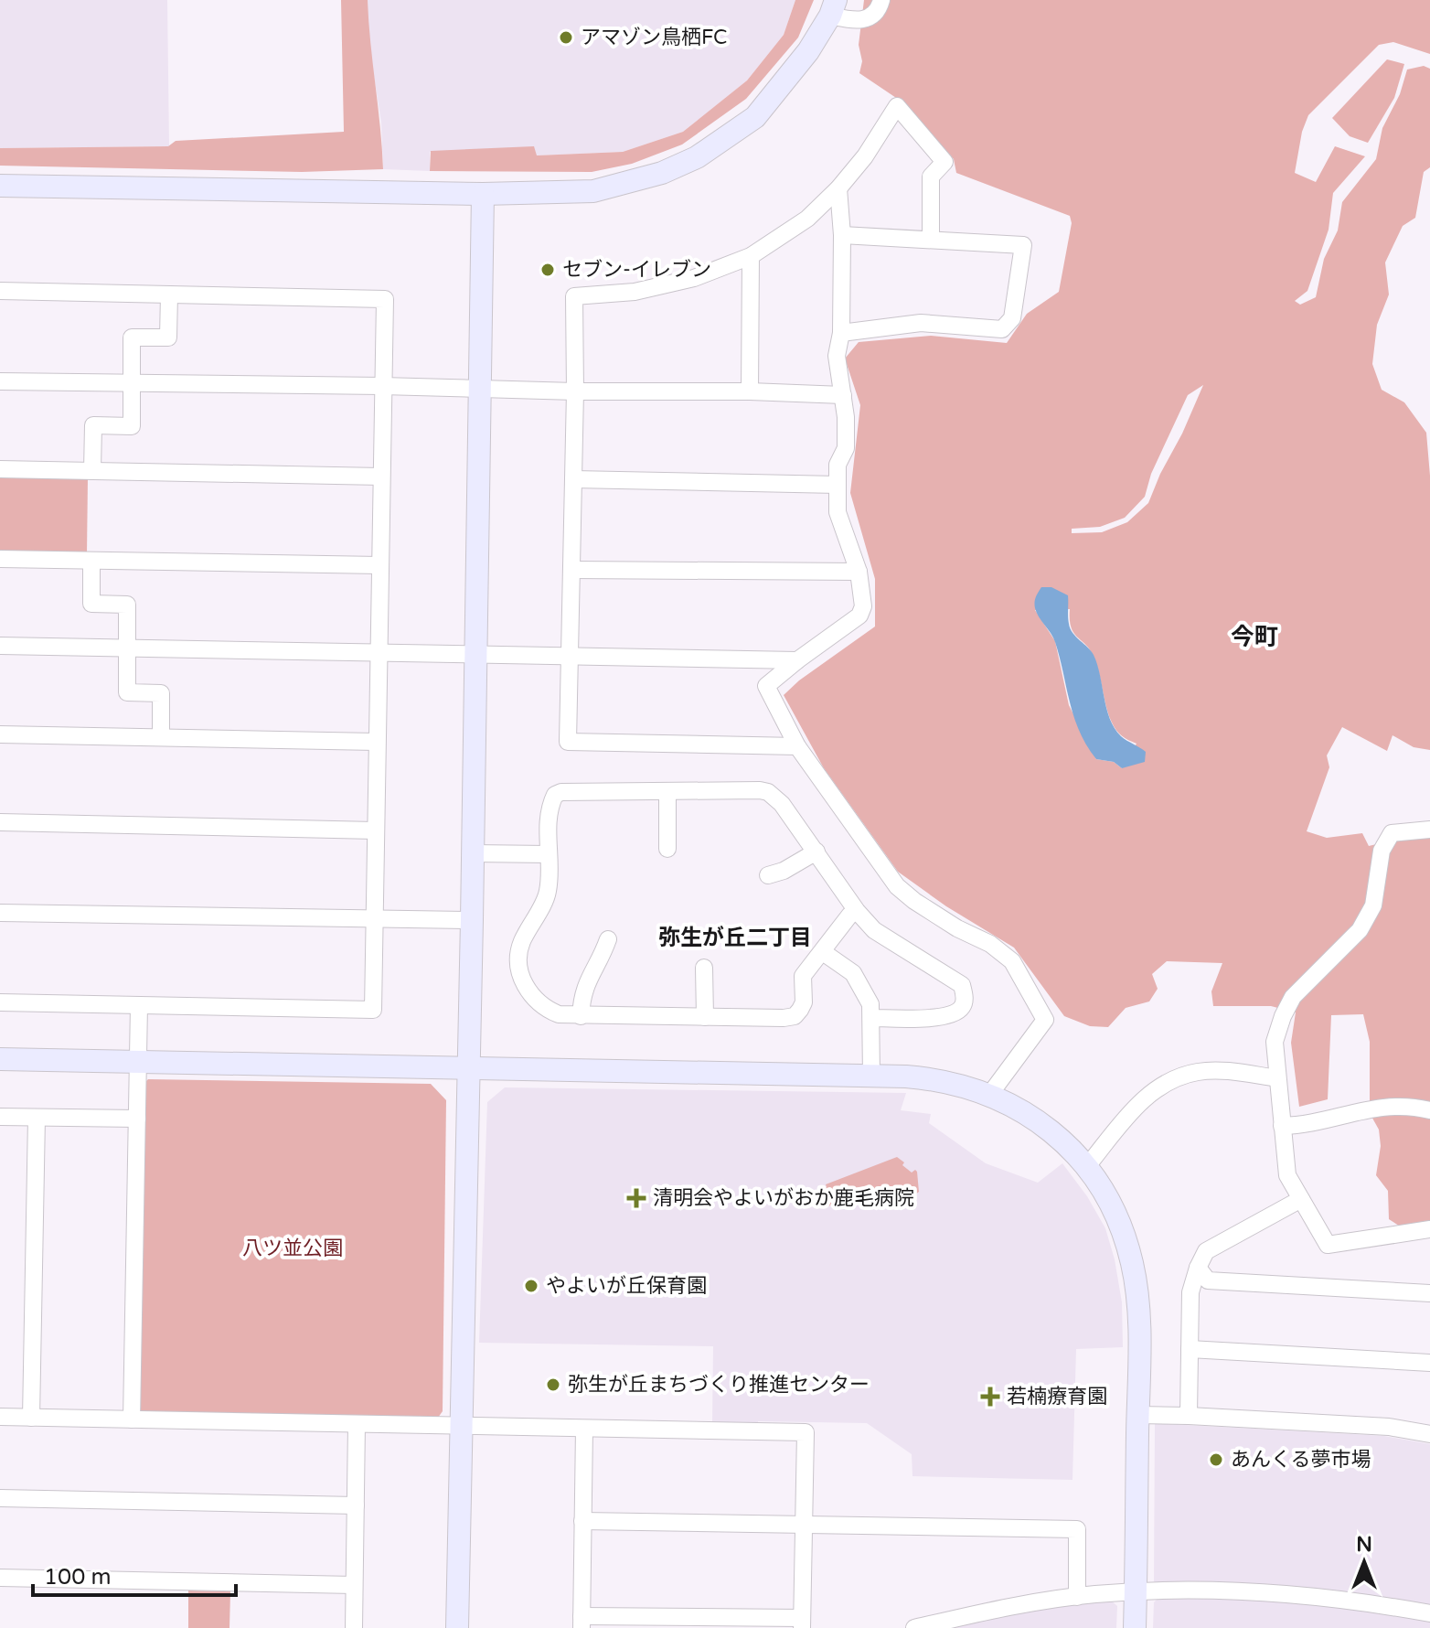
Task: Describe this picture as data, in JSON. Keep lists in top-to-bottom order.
{
  "districts": ["今町", "弥生が丘二丁目"],
  "parks": ["八ツ並公園"],
  "places": {
    "other": [
      "アマゾン鳥栖FC",
      "セブン-イレブン",
      "やよいが丘保育園",
      "弥生が丘まちづくり推進センター",
      "あんくる夢市場"
    ],
    "health": ["清明会やよいがおか鹿毛病院", "若楠療育園"]
  },
  "scale_bar": "100 m",
  "north": "top"
}
